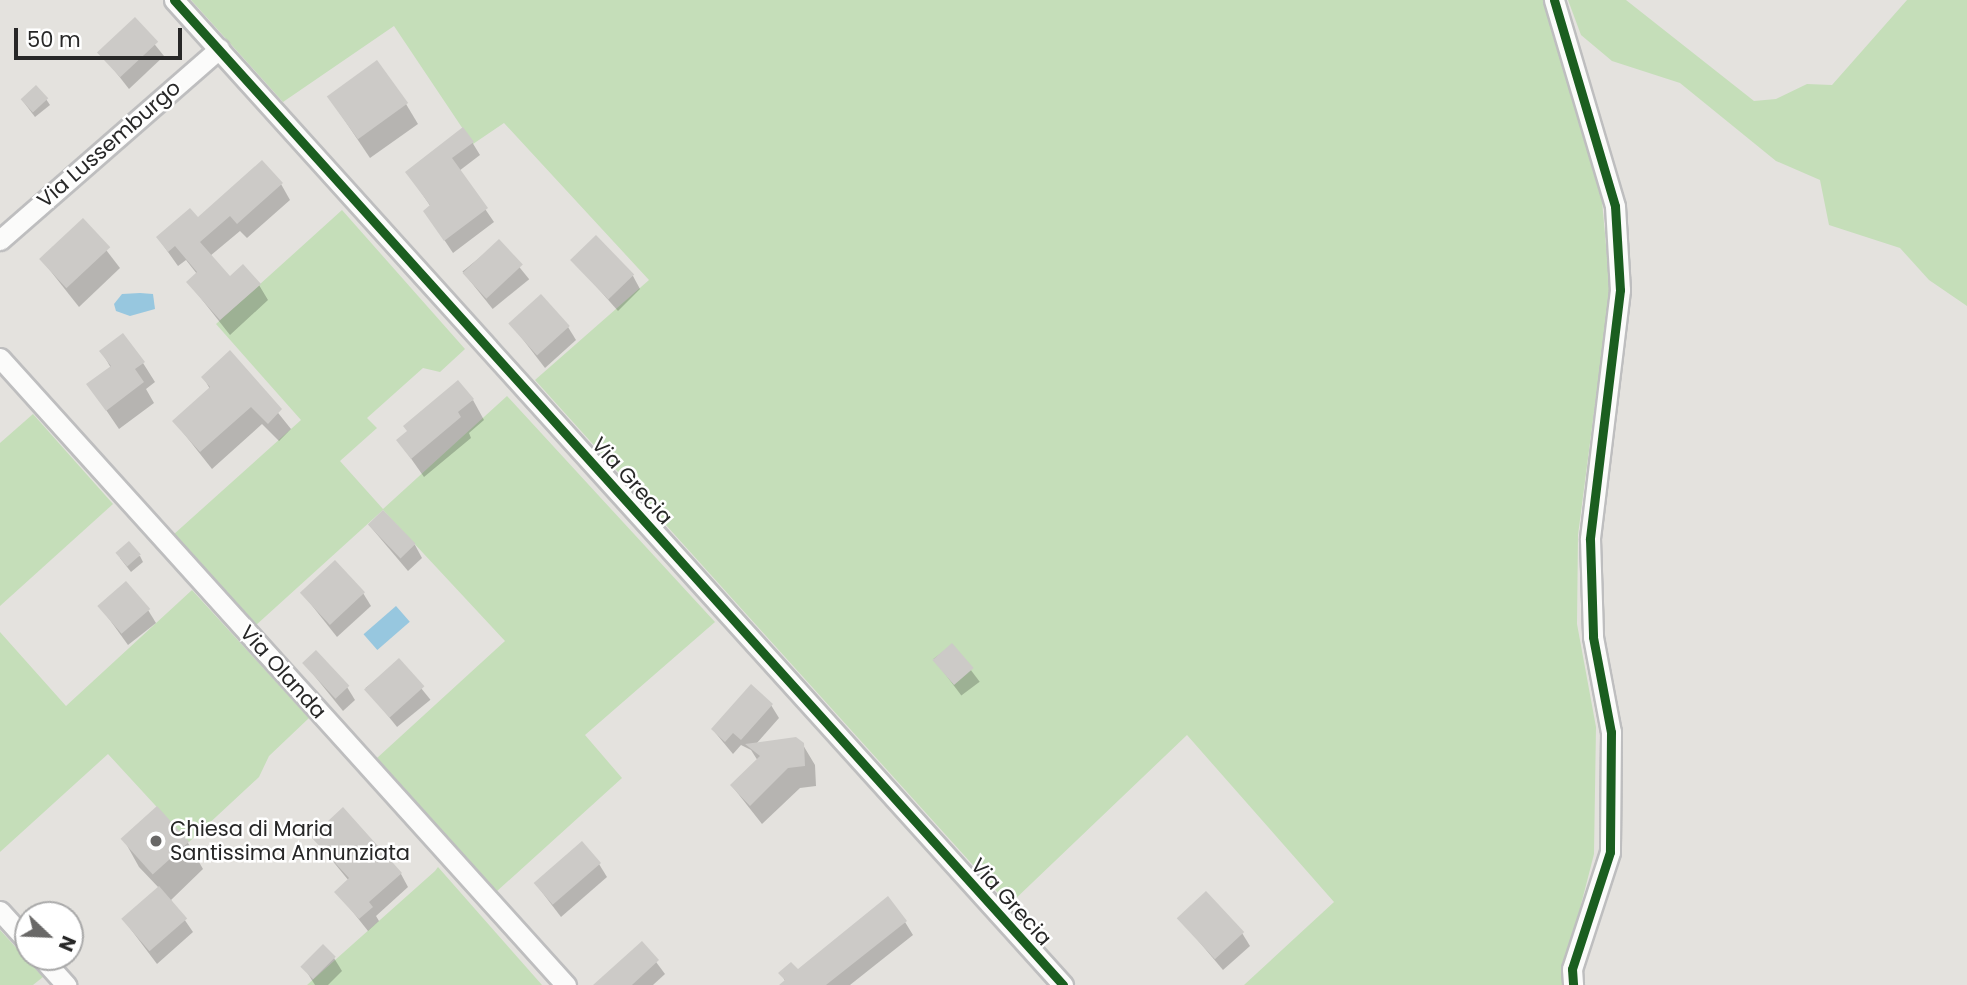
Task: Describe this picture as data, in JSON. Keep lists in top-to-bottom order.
{
  "streets": {
    "street": ["Via Lussemburgo", "Via Grecia", "Via Olanda"]
  },
  "crossings": [
    ["Via Lussemburgo", "Via Grecia"]
  ],
  "places": ["Chiesa di Maria Santissima Annunziata"],
  "scale_bar": "50 m",
  "north": "bottom right"
}
